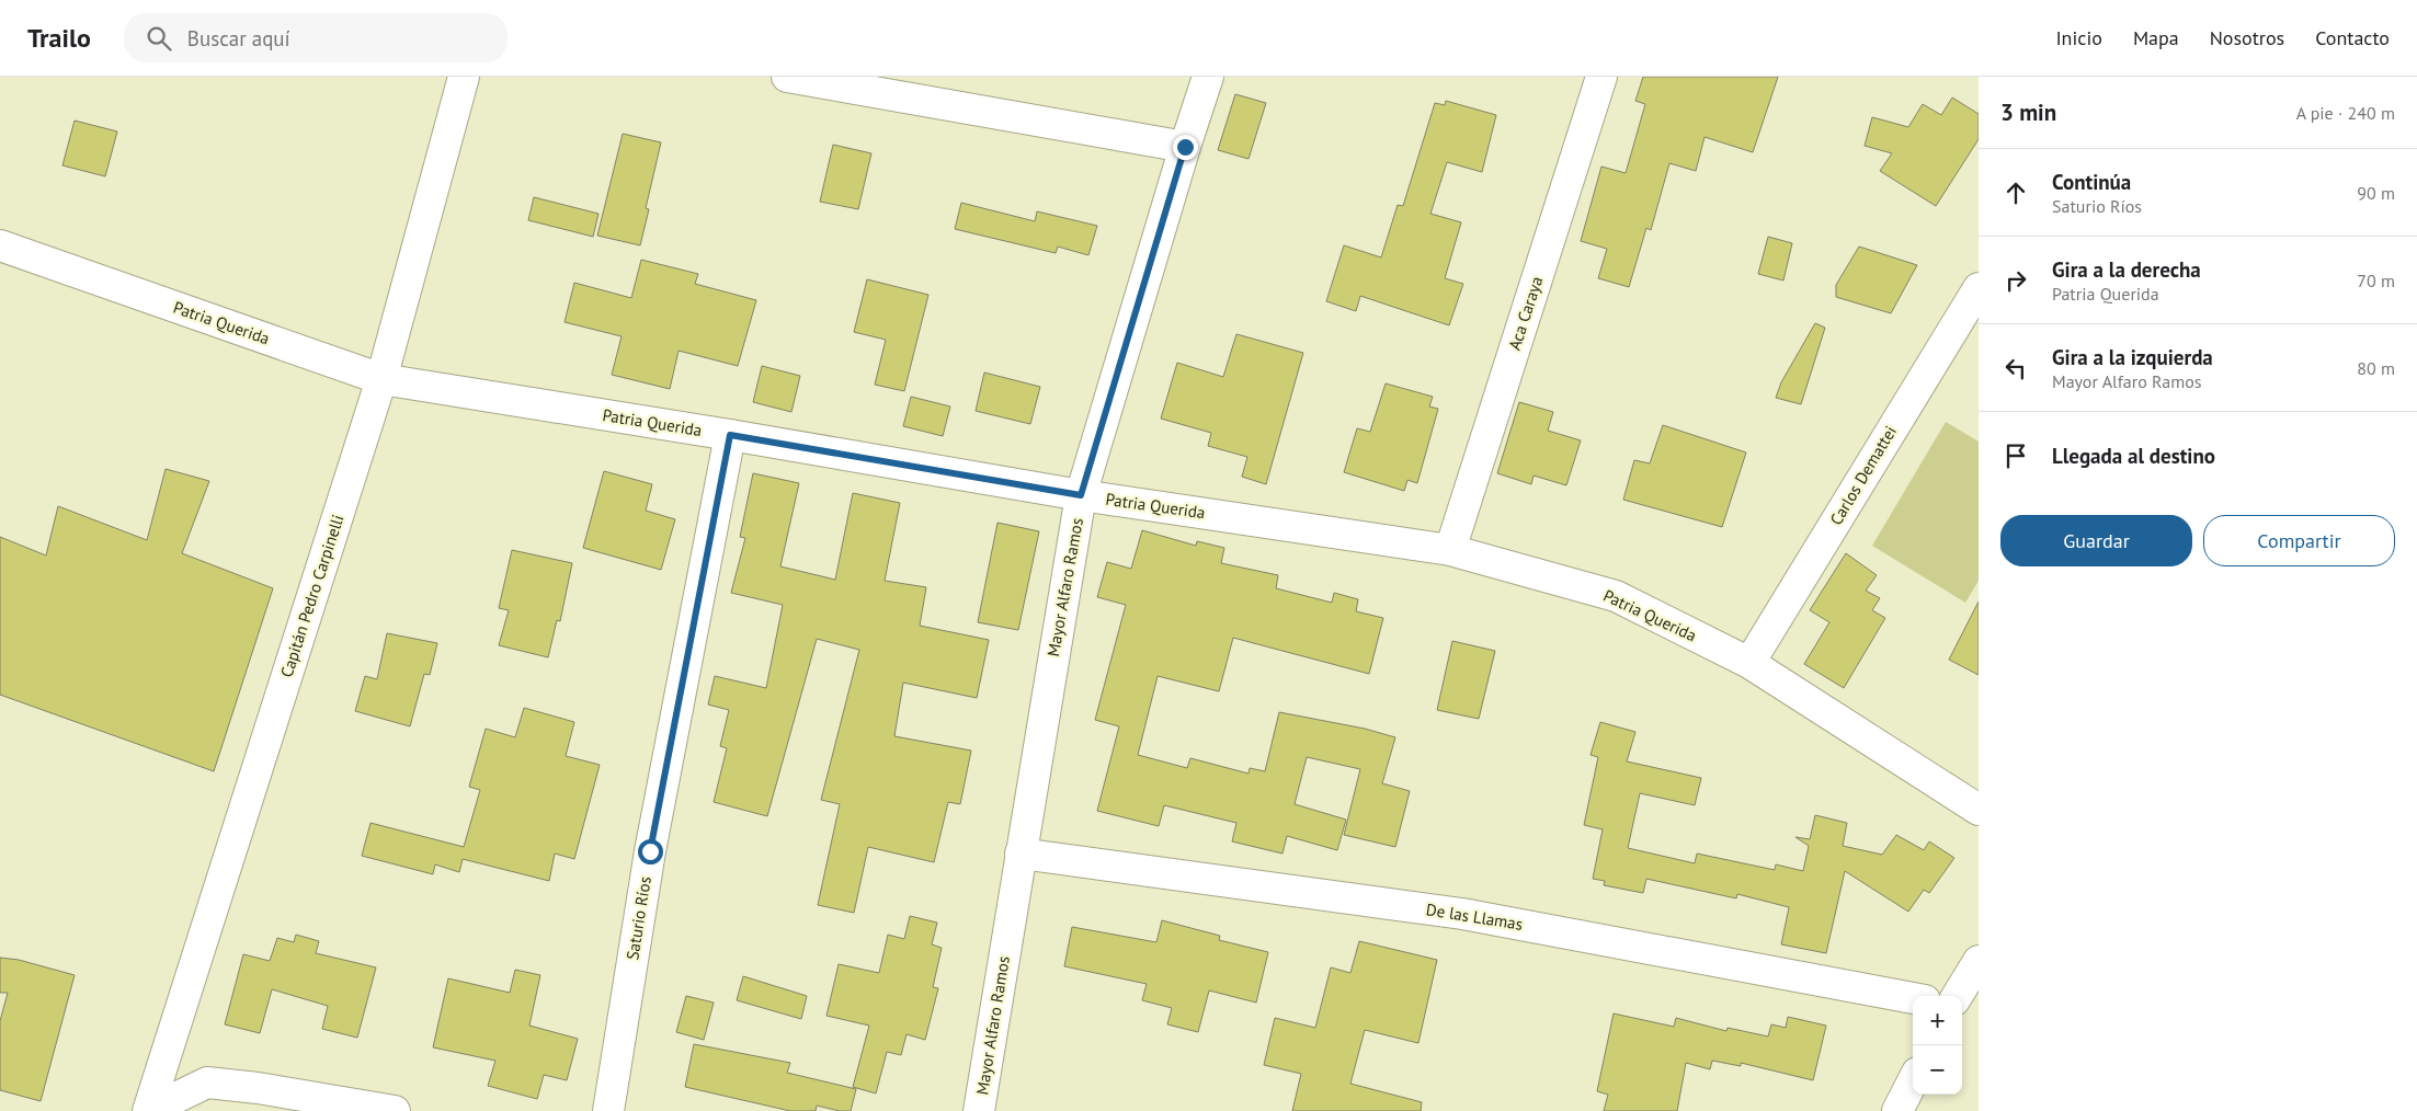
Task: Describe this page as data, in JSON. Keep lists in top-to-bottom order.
{
  "streets": {
    "street": [
      "Aca Caraya",
      "Patria Querida",
      "Carlos Demattei",
      "Mayor Alfaro Ramos",
      "Capitán Pedro Carpinelli",
      "De las Llamas",
      "Saturio Ríos"
    ]
  },
  "crossings": [
    ["Aca Caraya", "Patria Querida"],
    ["Patria Querida", "Carlos Demattei"],
    ["Patria Querida", "Mayor Alfaro Ramos"],
    ["Patria Querida", "Capitán Pedro Carpinelli"],
    ["Patria Querida", "Saturio Ríos"],
    ["Mayor Alfaro Ramos", "De las Llamas"]
  ],
  "page": {
    "header": "Trailo",
    "search": "Buscar aquí",
    "nav": [
      "Inicio",
      "Mapa",
      "Nosotros",
      "Contacto"
    ],
    "heading": ["3 min", "A pie · 240 m"],
    "list": [
      ["Continúa", "Saturio Ríos", "90 m"],
      ["Gira a la derecha", "Patria Querida", "70 m"],
      ["Gira a la izquierda", "Mayor Alfaro Ramos", "80 m"],
      "Llegada al destino"
    ],
    "buttons": ["Guardar", "Compartir"],
    "map_buttons": ["+", "−"]
  }
}
